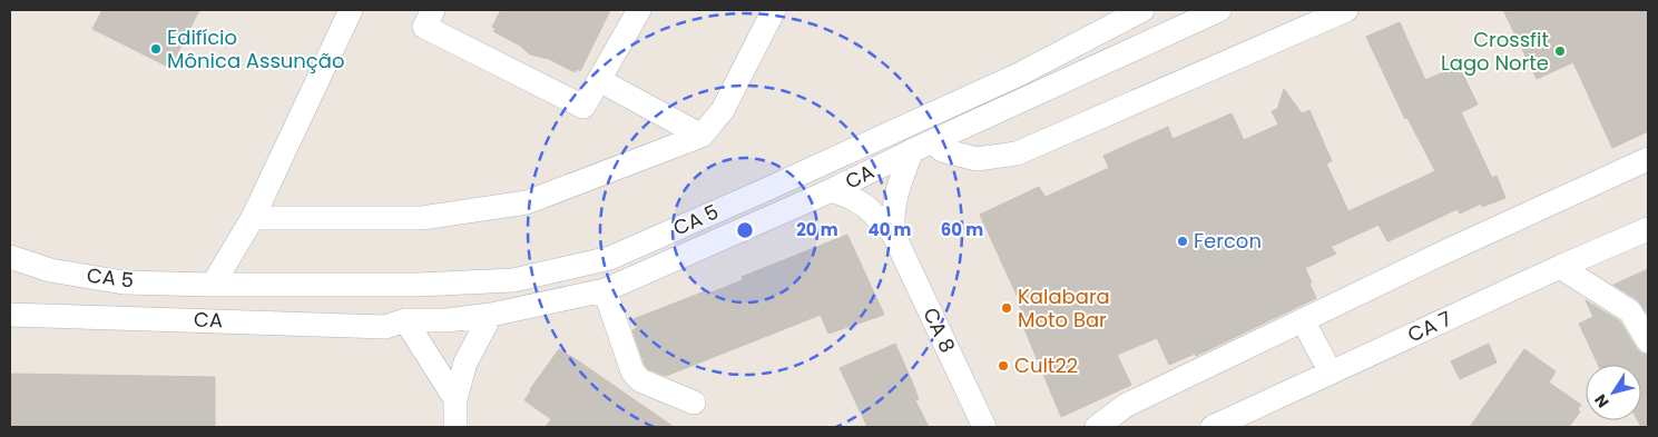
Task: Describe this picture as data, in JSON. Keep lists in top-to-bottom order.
{
  "streets": {
    "street": [
      "CA",
      "CA 5",
      "CA 7",
      "CA 8"
    ]
  },
  "crossings": [
    ["CA", "CA 8"]
  ],
  "places": [
    "Edifício Mônica Assunção",
    "Crossfit Lago Norte",
    "Fercon",
    "Kalabara Moto Bar",
    "Cult22"
  ],
  "north": "bottom left",
  "rings": ["20 m", "40 m", "60 m"]
}
